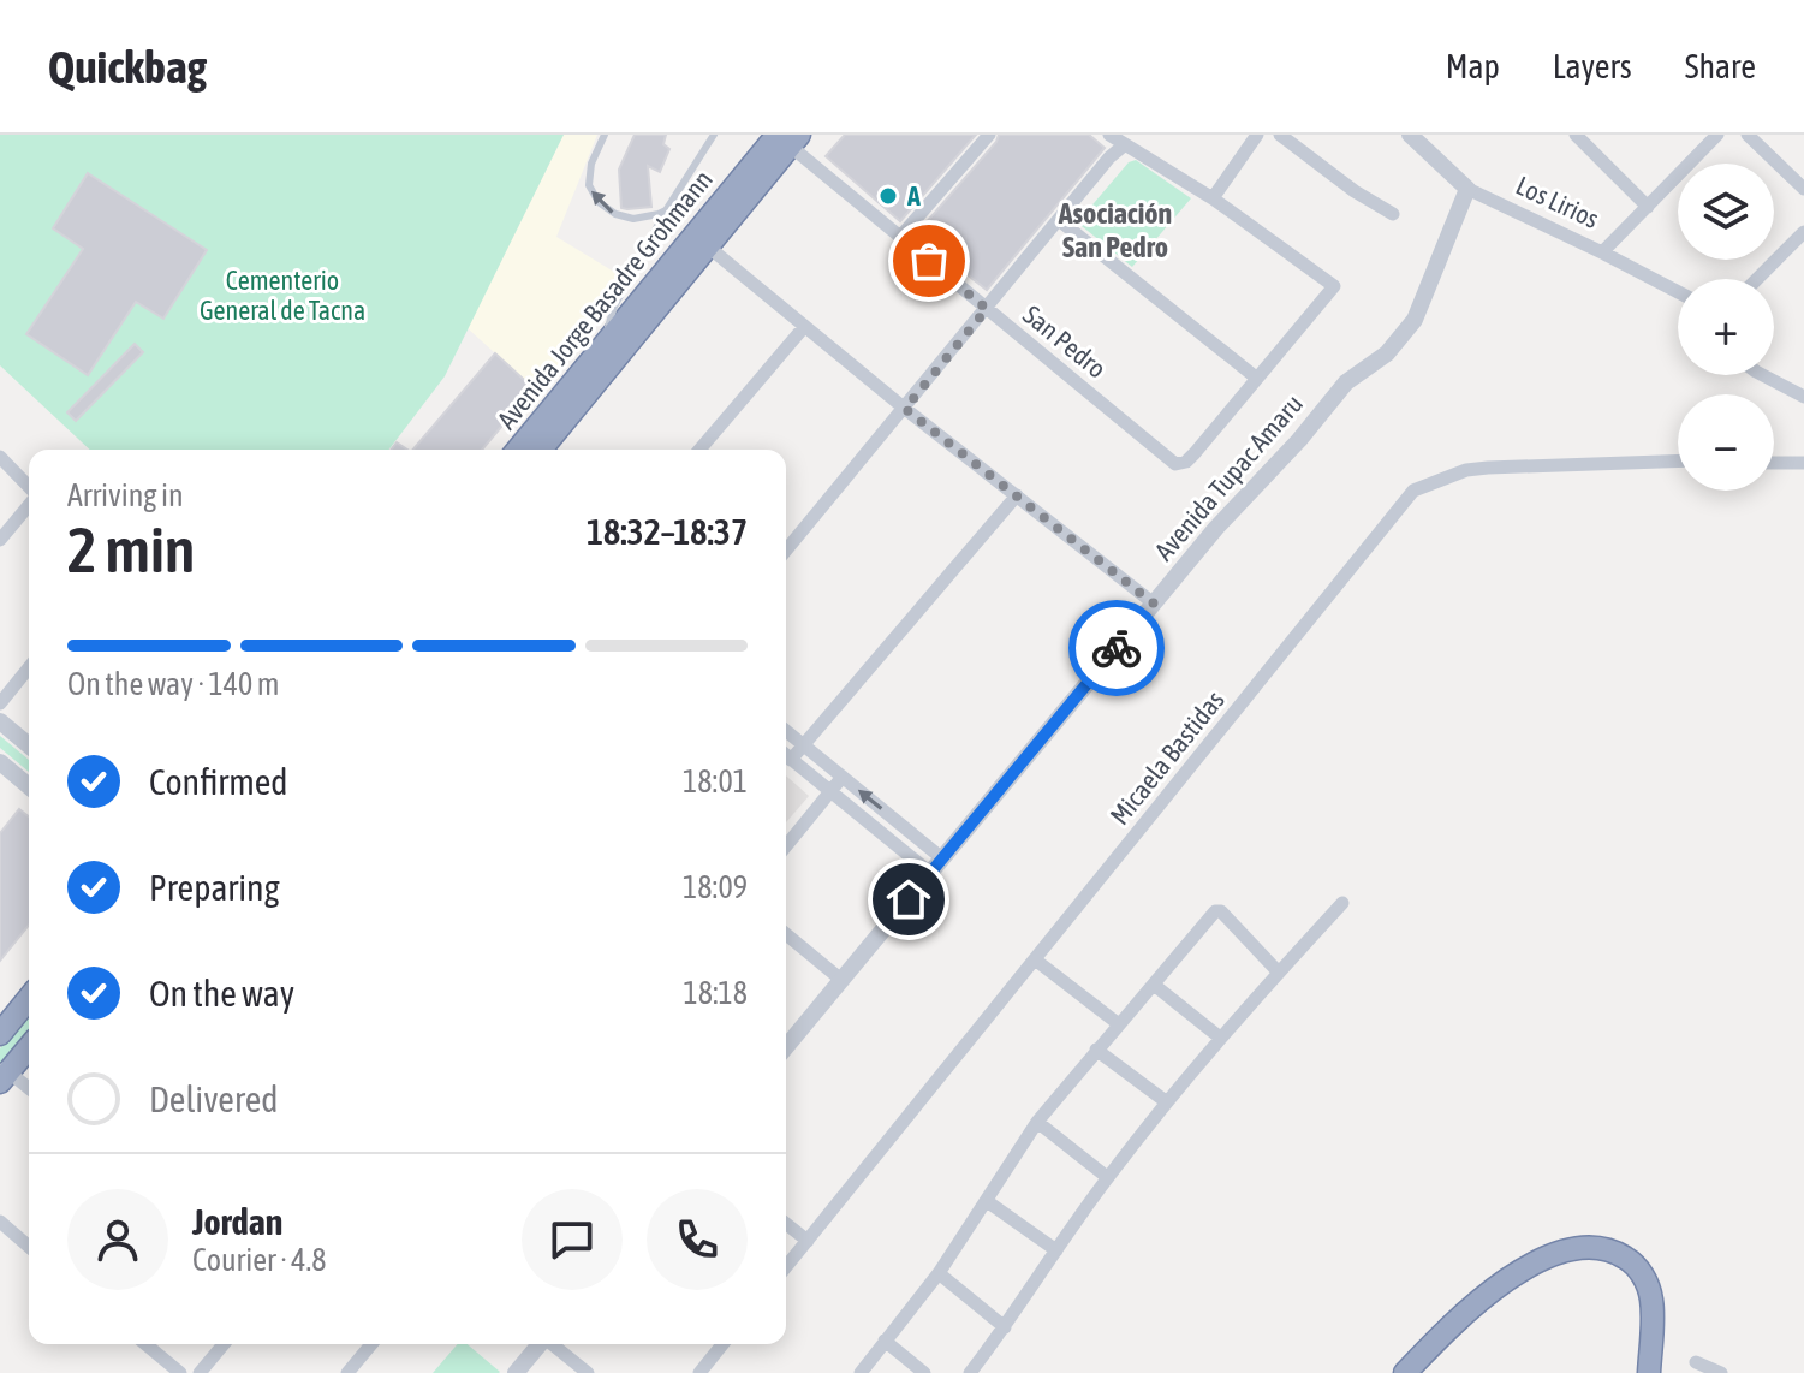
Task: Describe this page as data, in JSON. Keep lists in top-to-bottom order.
{
  "streets": {
    "highway": ["Avenida Jorge Basadre Grohmann"],
    "street": [
      "Los Lirios",
      "San Pedro",
      "Avenida Tupac Amaru",
      "Micaela Bastidas"
    ]
  },
  "crossings": [
    ["Los Lirios", "Avenida Tupac Amaru"],
    ["Avenida Jorge Basadre Grohmann", "San Pedro"]
  ],
  "districts": ["Asociación San Pedro"],
  "parks": ["Cementerio General de Tacna"],
  "places": ["A"],
  "page": {
    "header": "Quickbag",
    "nav": ["Map", "Layers", "Share"],
    "map_buttons": ["+", "−"],
    "heading": ["2 min", "Arriving in", "18:32–18:37"],
    "panel": ["Jordan", "Courier · 4.8"],
    "bar": "On the way · 140 m",
    "list": [
      ["Confirmed", "18:01"],
      ["Preparing", "18:09"],
      ["On the way", "18:18"],
      "Delivered"
    ]
  }
}
